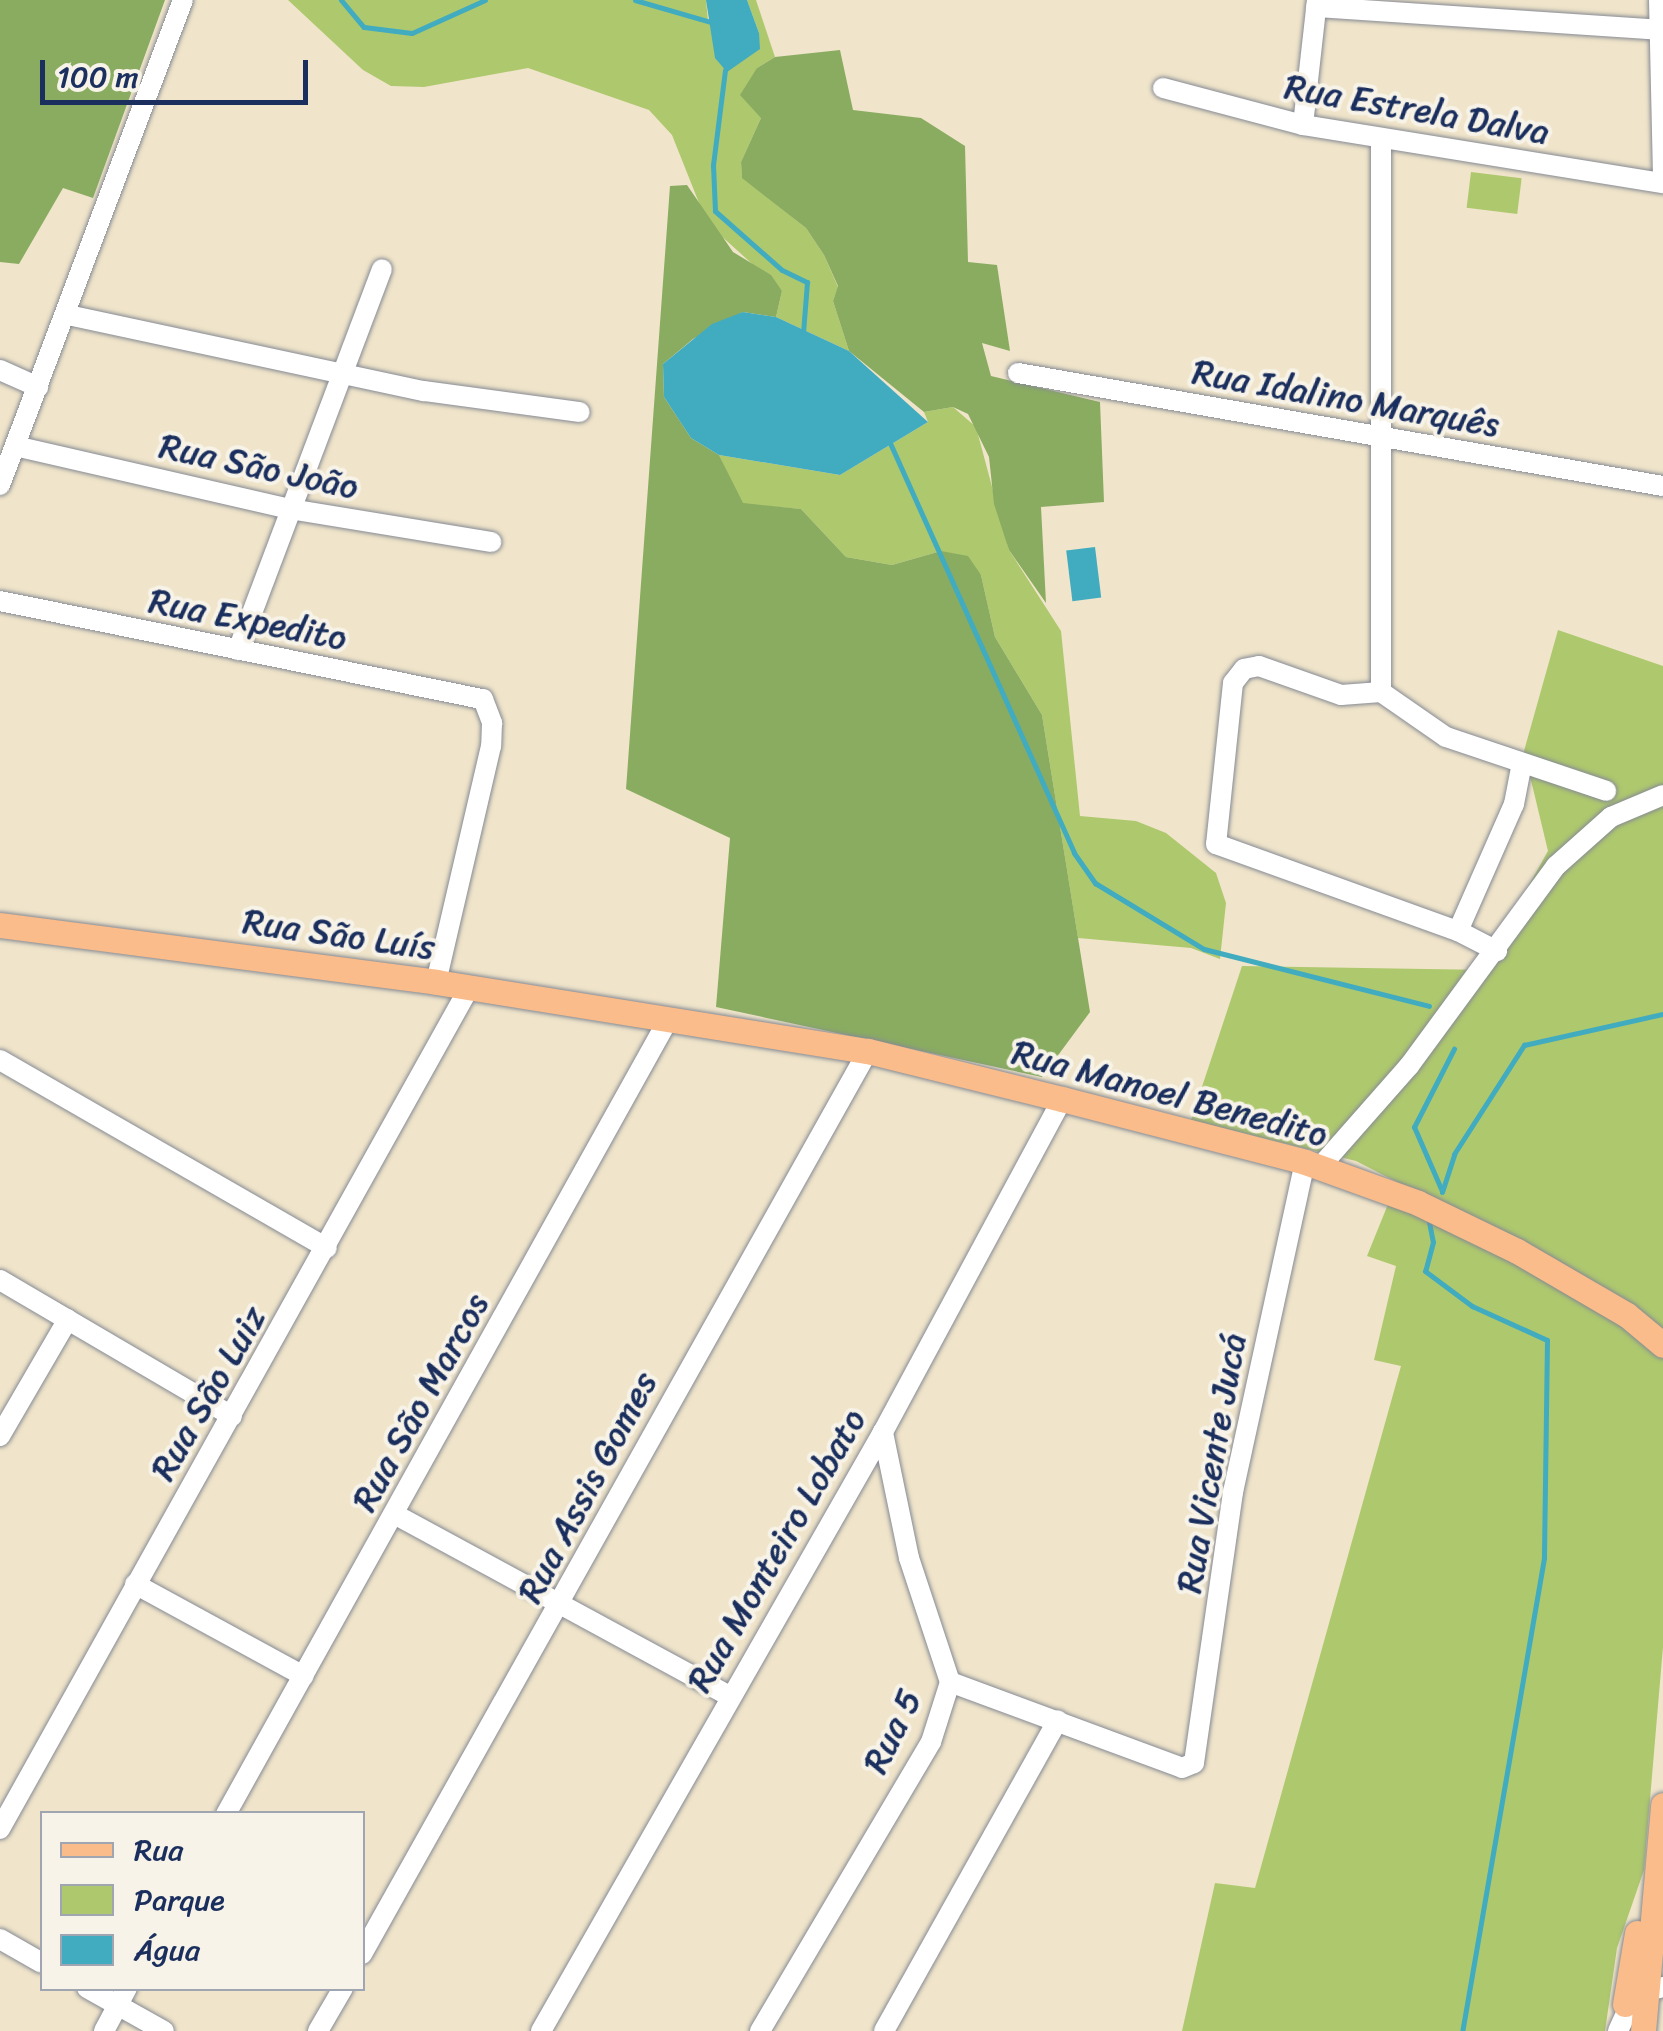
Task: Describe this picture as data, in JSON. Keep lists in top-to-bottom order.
{
  "streets": {
    "main road": ["Rua São Luís", "Rua Manoel Benedito"],
    "street": [
      "Rua Estrela Dalva",
      "Rua Idalino Marquês",
      "Rua São João",
      "Rua Expedito",
      "Rua São Luiz",
      "Rua São Marcos",
      "Rua Vicente Jucá",
      "Rua Assis Gomes",
      "Rua Monteiro Lobato",
      "Rua 5"
    ]
  },
  "crossings": [
    ["Rua Expedito", "Rua São Luís"],
    ["Rua São Luís", "Rua Manoel Benedito"],
    ["Rua São Luís", "Rua São Luiz"],
    ["Rua São Luís", "Rua São Marcos"],
    ["Rua Manoel Benedito", "Rua São Marcos"],
    ["Rua Manoel Benedito", "Rua Vicente Jucá"],
    ["Rua Manoel Benedito", "Rua Assis Gomes"],
    ["Rua Manoel Benedito", "Rua Monteiro Lobato"],
    ["Rua Monteiro Lobato", "Rua 5"]
  ],
  "legend": ["Rua", "Parque", "Água"],
  "scale_bar": "100 m"
}
